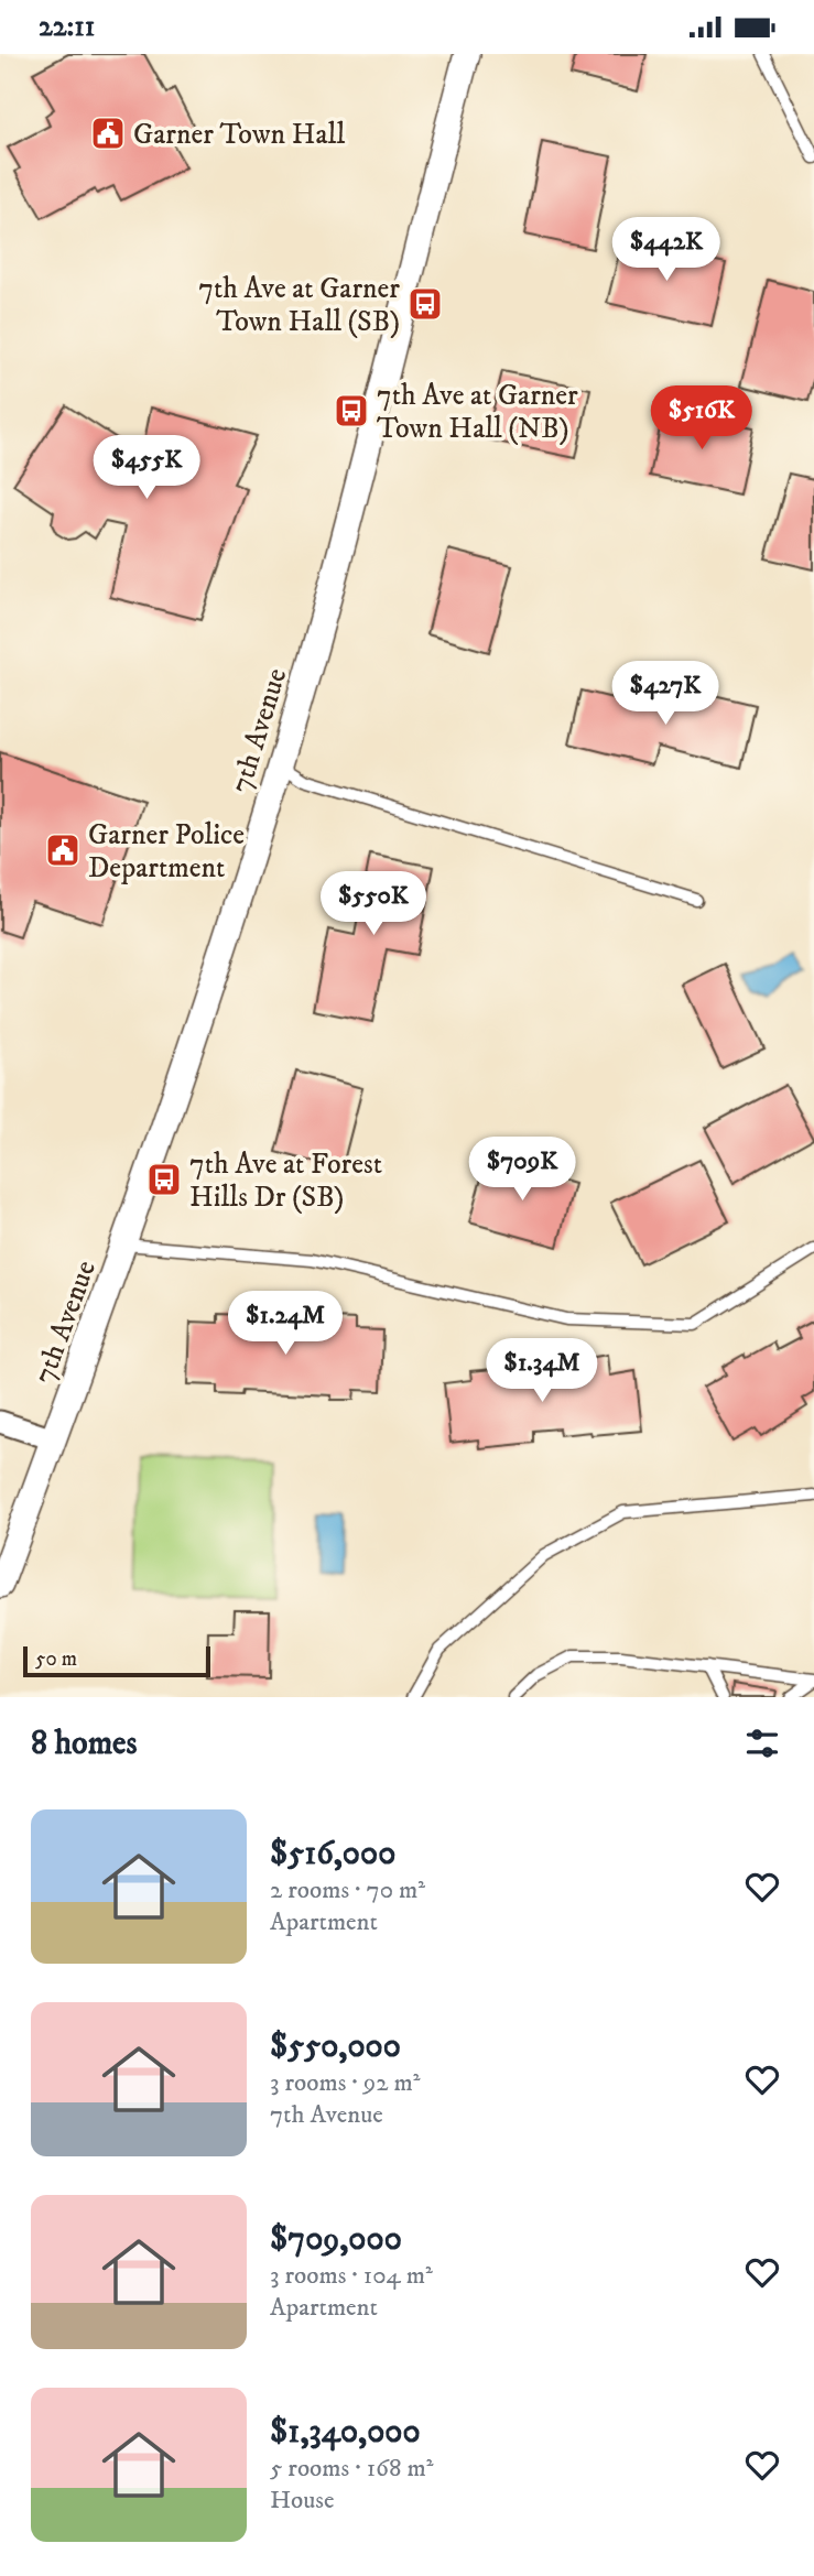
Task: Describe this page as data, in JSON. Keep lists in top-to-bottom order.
{
  "streets": {
    "street": ["7th Avenue"]
  },
  "places": {
    "public building": ["Garner Town Hall", "Garner Police Department"],
    "bus stop": ["7th Ave at Garner Town Hall (SB)", "7th Ave at Garner Town Hall (NB)", "7th Ave at Forest Hills Dr (SB)"]
  },
  "scale_bar": "50 m",
  "page": {
    "status": "22:11",
    "price": [
      "$442K",
      "$516K",
      "$455K",
      "$427K",
      "$550K",
      "$709K",
      "$1.24M",
      "$1.34M"
    ],
    "scale": "50 m",
    "heading": "8 homes",
    "list": [
      {
        "name": "$516,000",
        "note": "2 rooms · 70 m² · Apartment"
      },
      {
        "name": "$550,000",
        "note": "3 rooms · 92 m² · 7th Avenue"
      },
      {
        "name": "$709,000",
        "note": "3 rooms · 104 m² · Apartment"
      },
      {
        "name": "$1,340,000",
        "note": "5 rooms · 168 m² · House"
      }
    ]
  }
}
